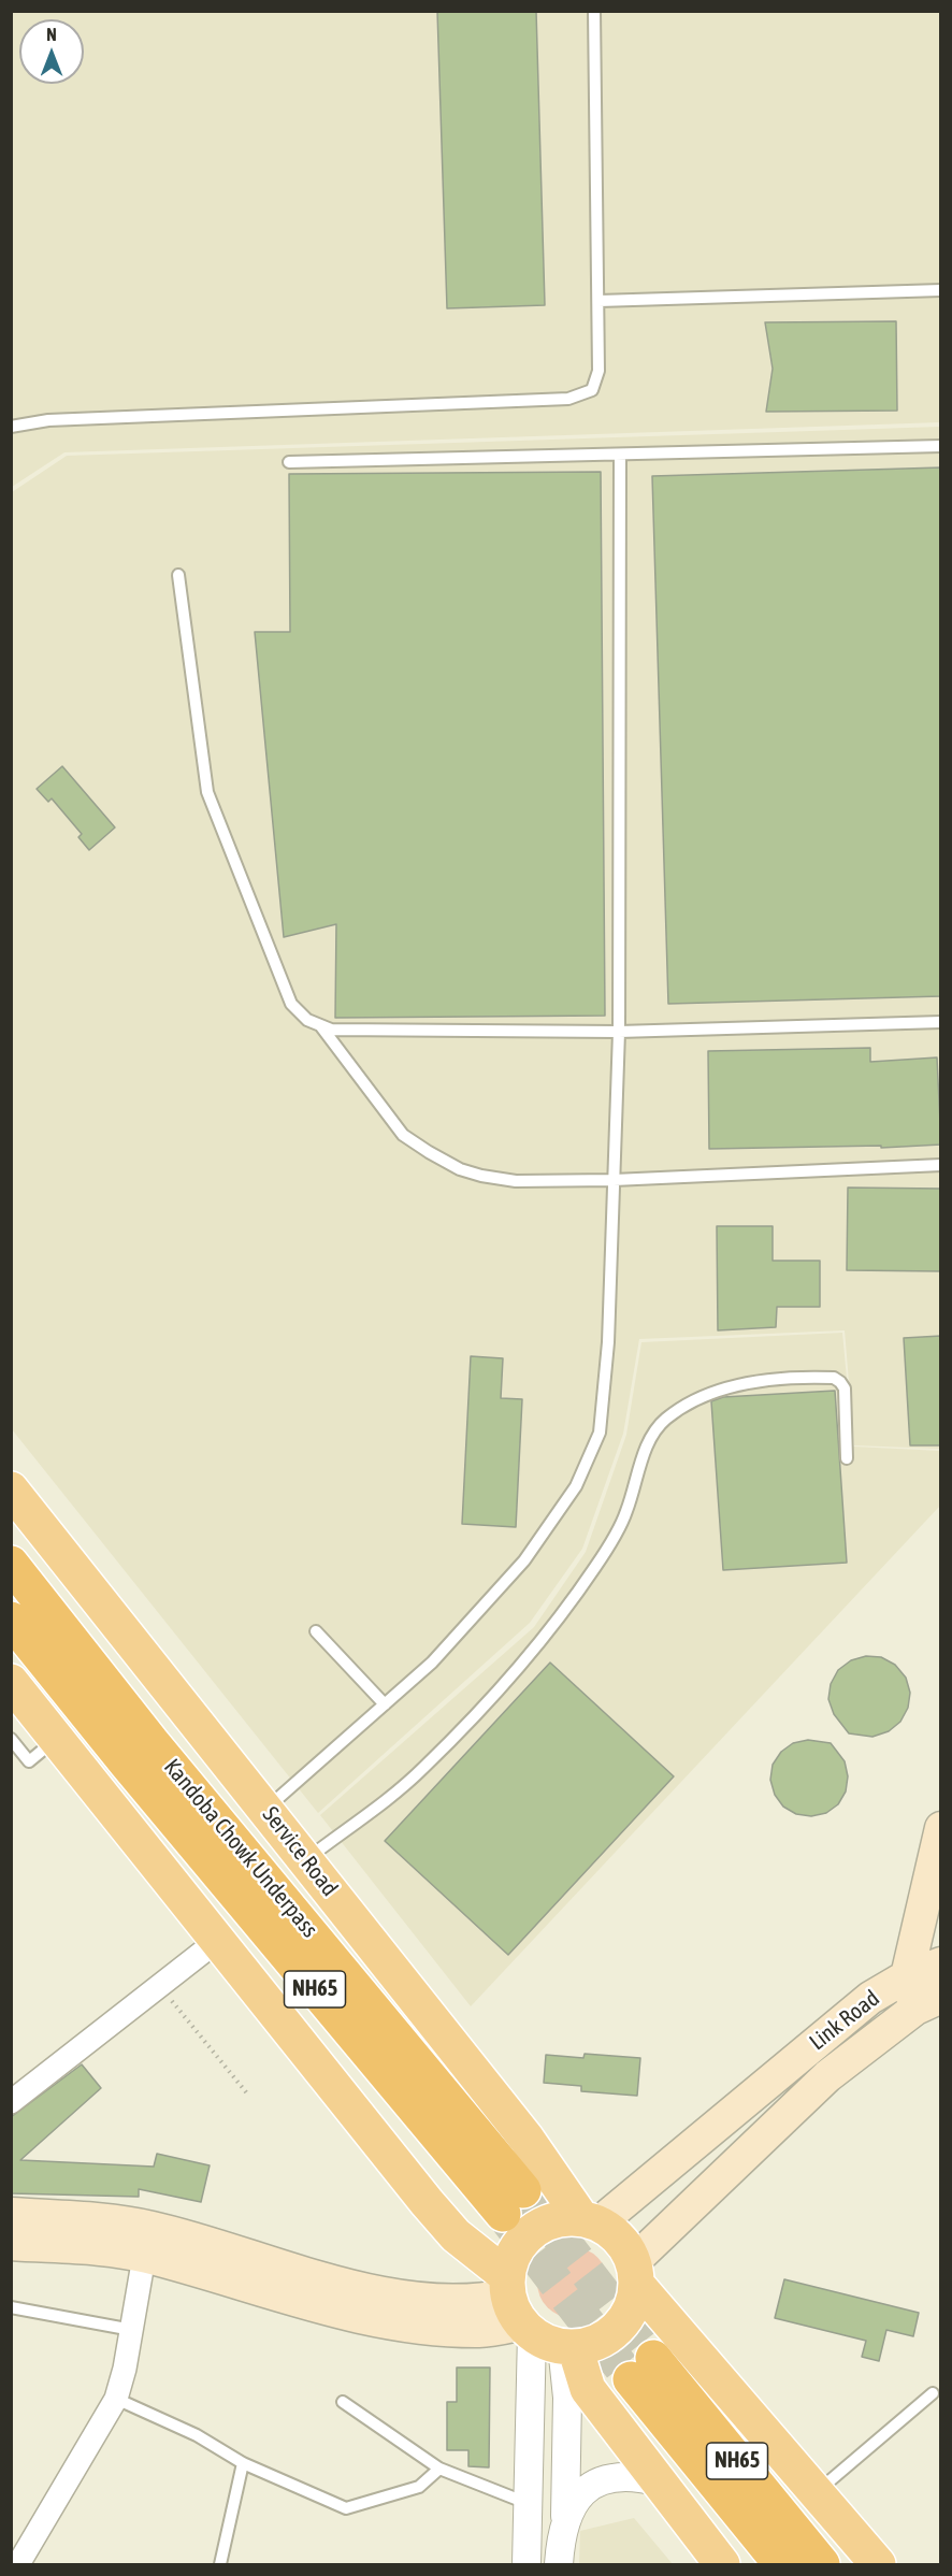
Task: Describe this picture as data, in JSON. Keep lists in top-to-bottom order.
{
  "streets": {
    "highway": ["Kandoba Chowk Underpass", "NH65"],
    "main road": ["Service Road", "Link Road"]
  },
  "crossings": [
    ["Service Road", "Link Road"]
  ],
  "north": "top"
}
